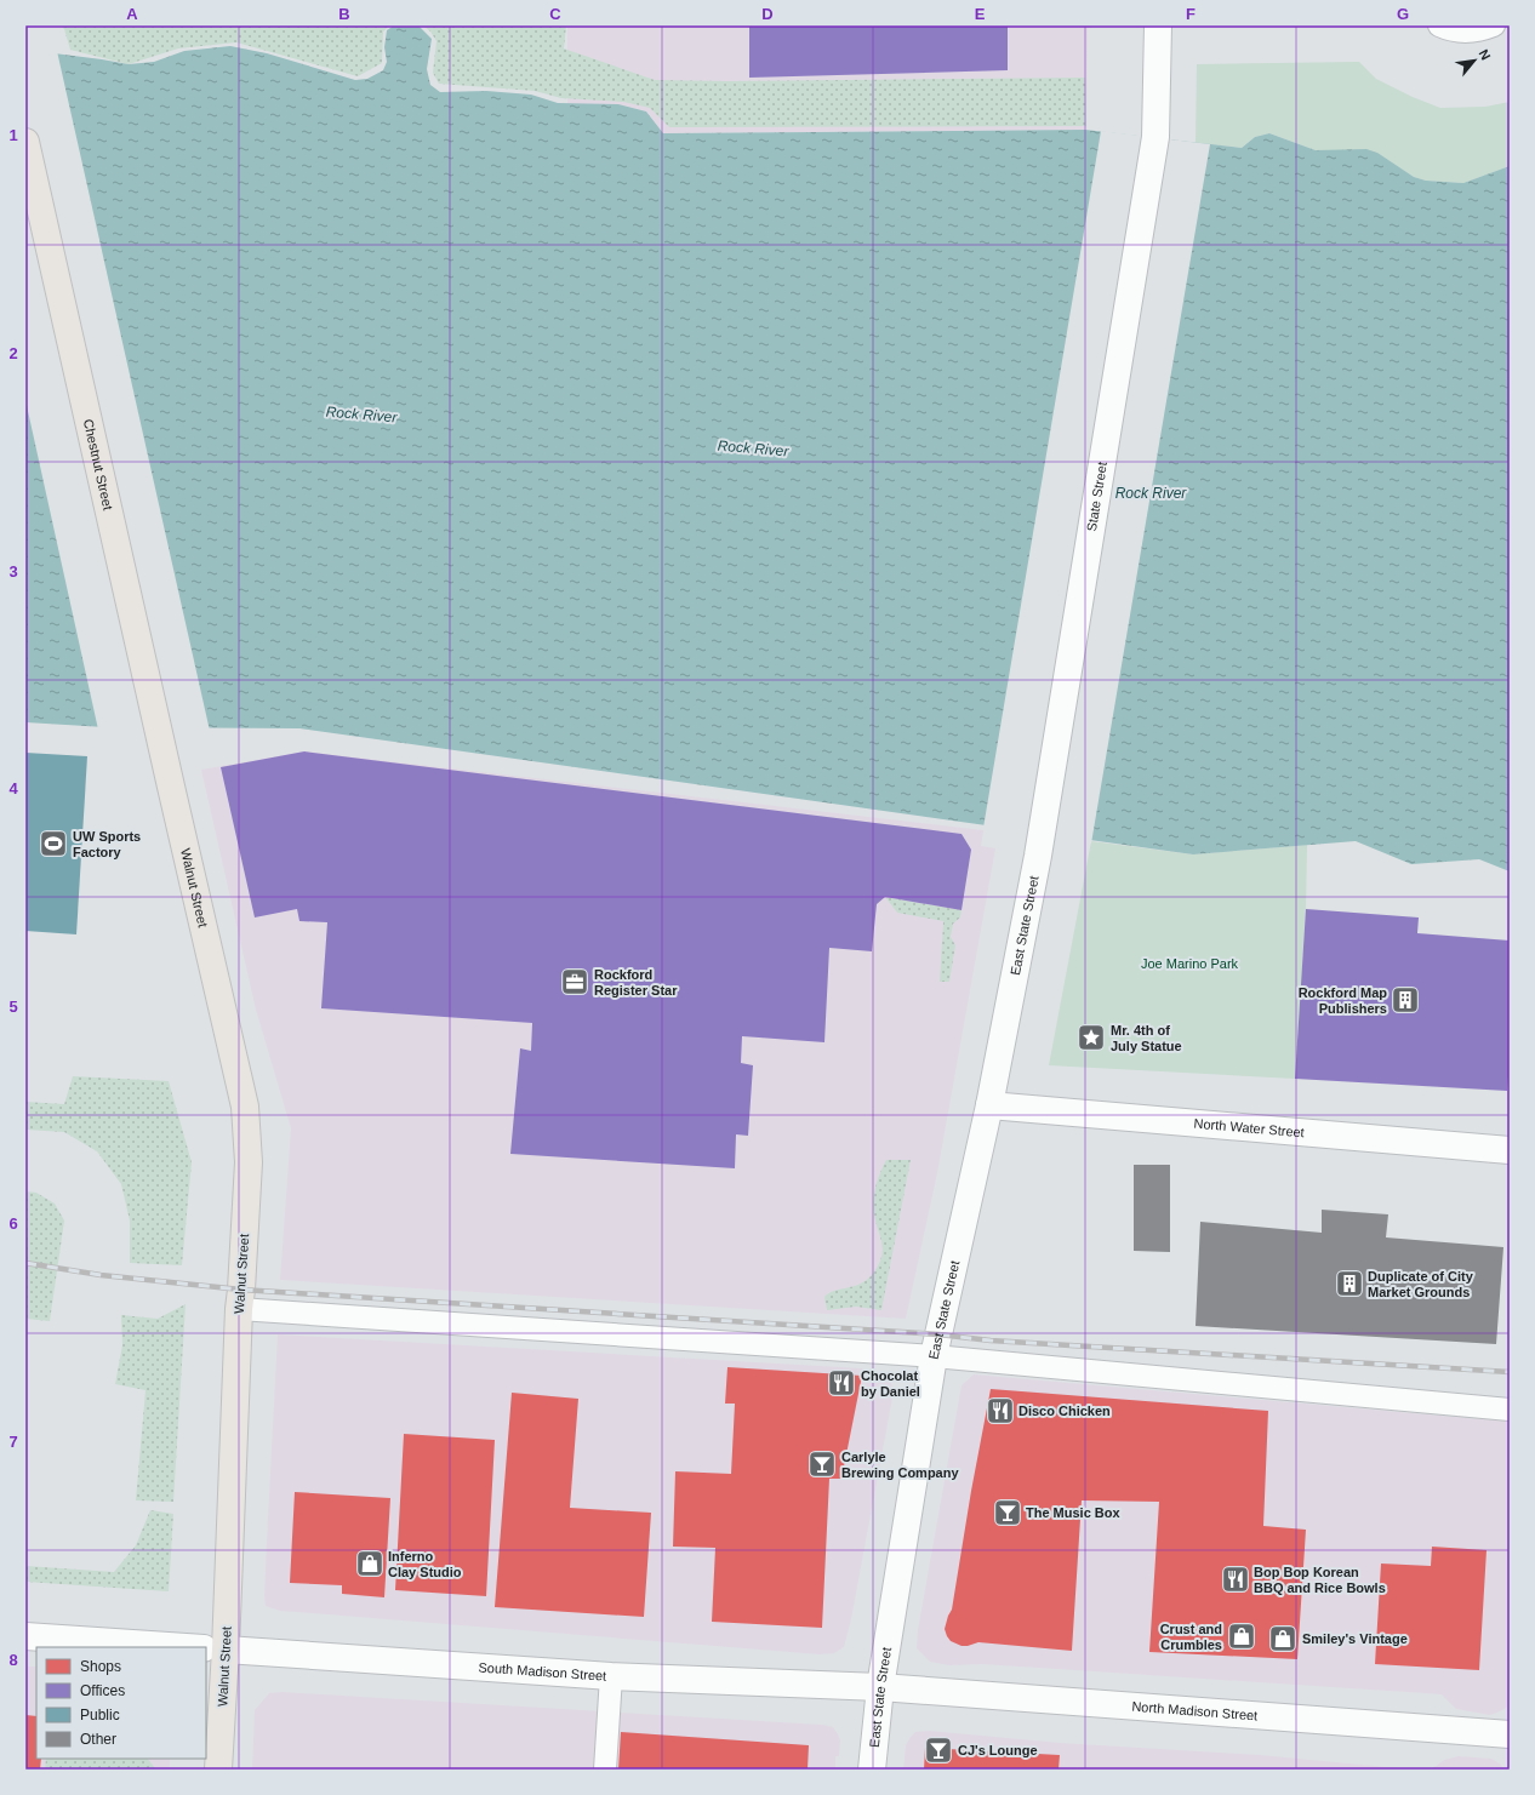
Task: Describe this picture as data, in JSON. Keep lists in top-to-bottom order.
{
  "streets": {
    "main road": ["Chestnut Street", "Walnut Street"],
    "street": [
      "State Street",
      "East State Street",
      "North Water Street",
      "South Madison Street",
      "North Madison Street"
    ]
  },
  "crossings": [
    ["Chestnut Street", "Walnut Street"],
    ["State Street", "East State Street"],
    ["Walnut Street", "South Madison Street"],
    ["East State Street", "North Water Street"],
    ["East State Street", "South Madison Street"],
    ["East State Street", "North Madison Street"],
    ["South Madison Street", "North Madison Street"]
  ],
  "water": ["Rock River"],
  "parks": ["Joe Marino Park"],
  "places": {
    "sports": ["UW Sports Factory"],
    "office": ["Rockford Register Star"],
    "building": ["Rockford Map Publishers", "Duplicate of City Market Grounds"],
    "place": ["Mr. 4th of July Statue"],
    "restaurant": ["Chocolat by Daniel", "Disco Chicken", "Bop Bop Korean BBQ and Rice Bowls"],
    "bar": ["Carlyle Brewing Company", "The Music Box", "CJ's Lounge"],
    "shop": ["Inferno Clay Studio", "Crust and Crumbles", "Smiley's Vintage"]
  },
  "legend": [
    "Shops",
    "Offices",
    "Public",
    "Other"
  ],
  "north": "top right",
  "grid": {
    "columns": [
      "A",
      "B",
      "C",
      "D",
      "E",
      "F",
      "G"
    ],
    "rows": [
      "1",
      "2",
      "3",
      "4",
      "5",
      "6",
      "7",
      "8"
    ]
  }
}
